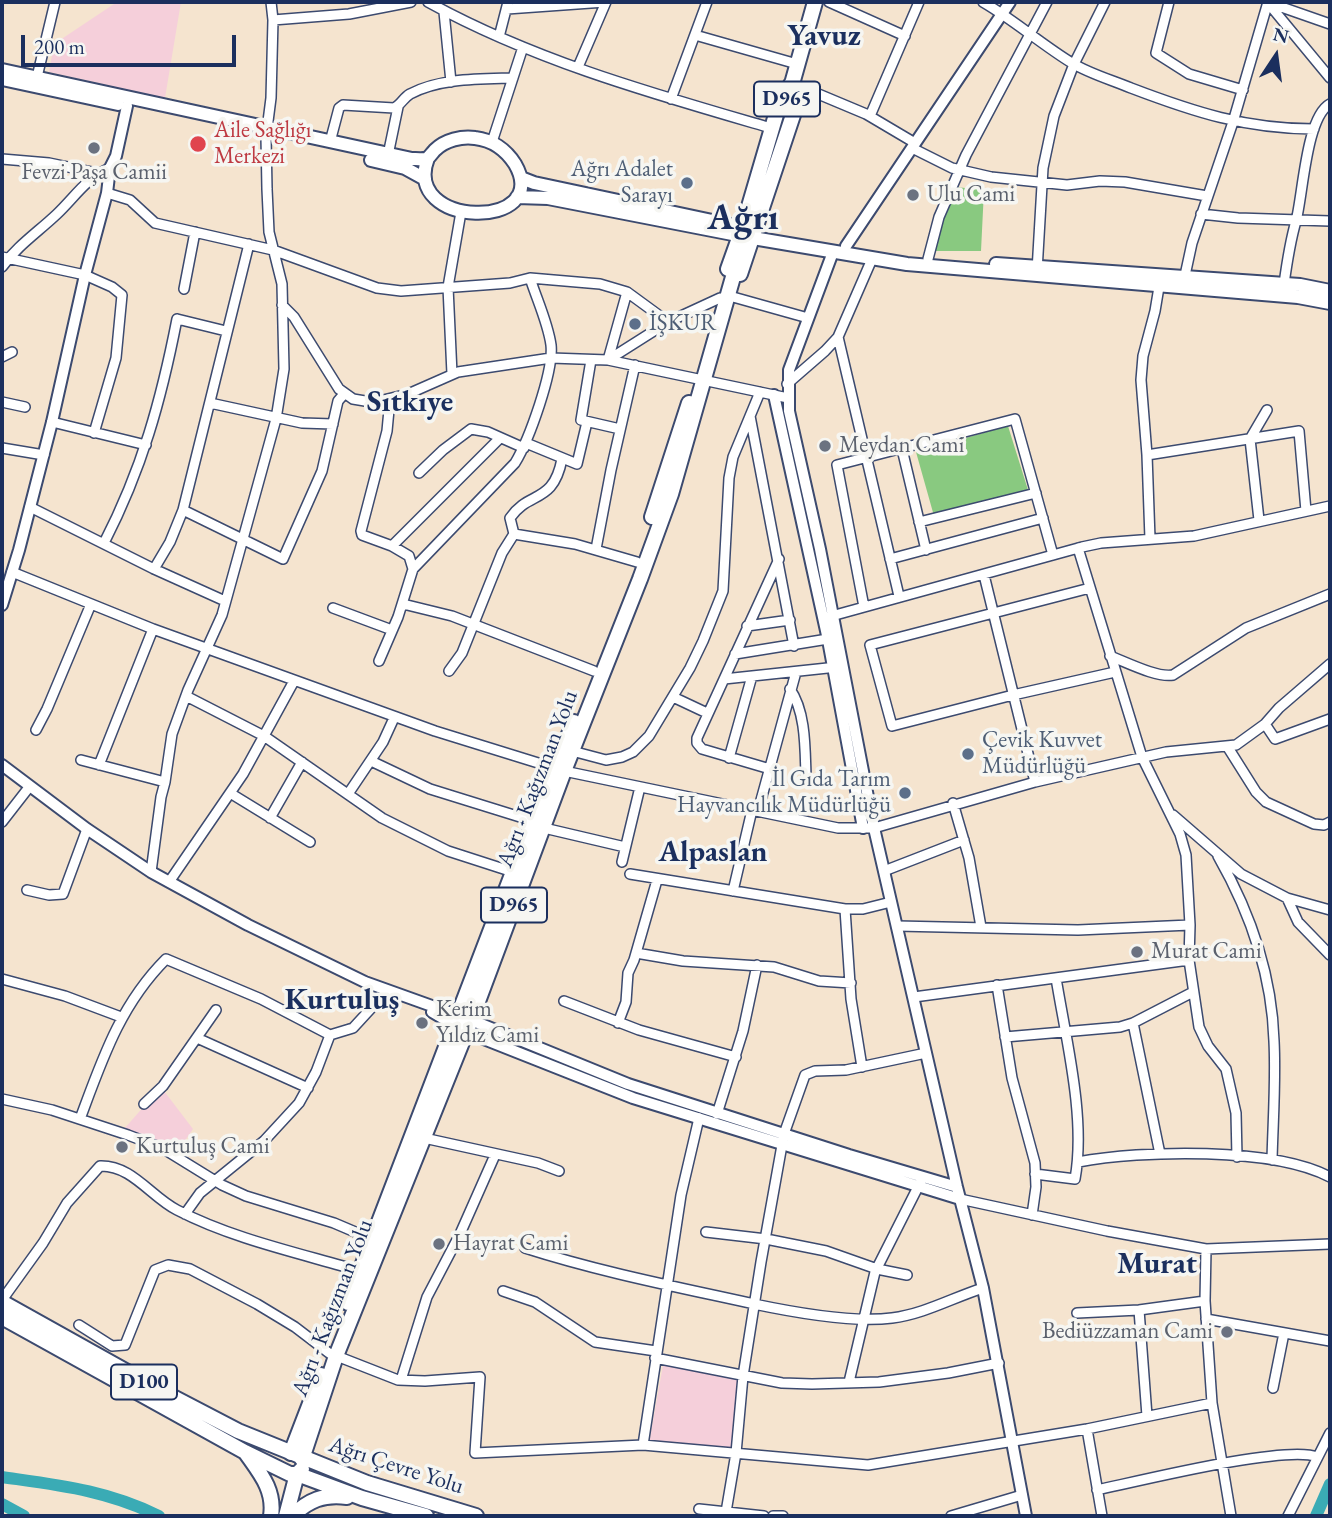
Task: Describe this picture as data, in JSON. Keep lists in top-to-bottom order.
{
  "streets": {
    "main road": [
      "D965",
      "Ağrı - Kağızman Yolu",
      "D100",
      "Ağrı Çevre Yolu"
    ]
  },
  "crossings": [
    ["Ağrı - Kağızman Yolu", "Ağrı Çevre Yolu"]
  ],
  "districts": [
    "Yavuz",
    "Ağrı",
    "Sıtkıye",
    "Alpaslan",
    "Kurtuluş",
    "Murat"
  ],
  "places": [
    "Aile Sağlığı Merkezi",
    "Fevzi Paşa Camii",
    "Ağrı Adalet Sarayı",
    "Ulu Cami",
    "İŞKUR",
    "Meydan Cami",
    "Çevik Kuvvet Müdürlüğü",
    "İl Gıda Tarım Hayvancılık Müdürlüğü",
    "Murat Cami",
    "Kerim Yıldız Cami",
    "Kurtuluş Cami",
    "Hayrat Cami",
    "Bediüzzaman Cami"
  ],
  "scale_bar": "200 m",
  "north": "top"
}
